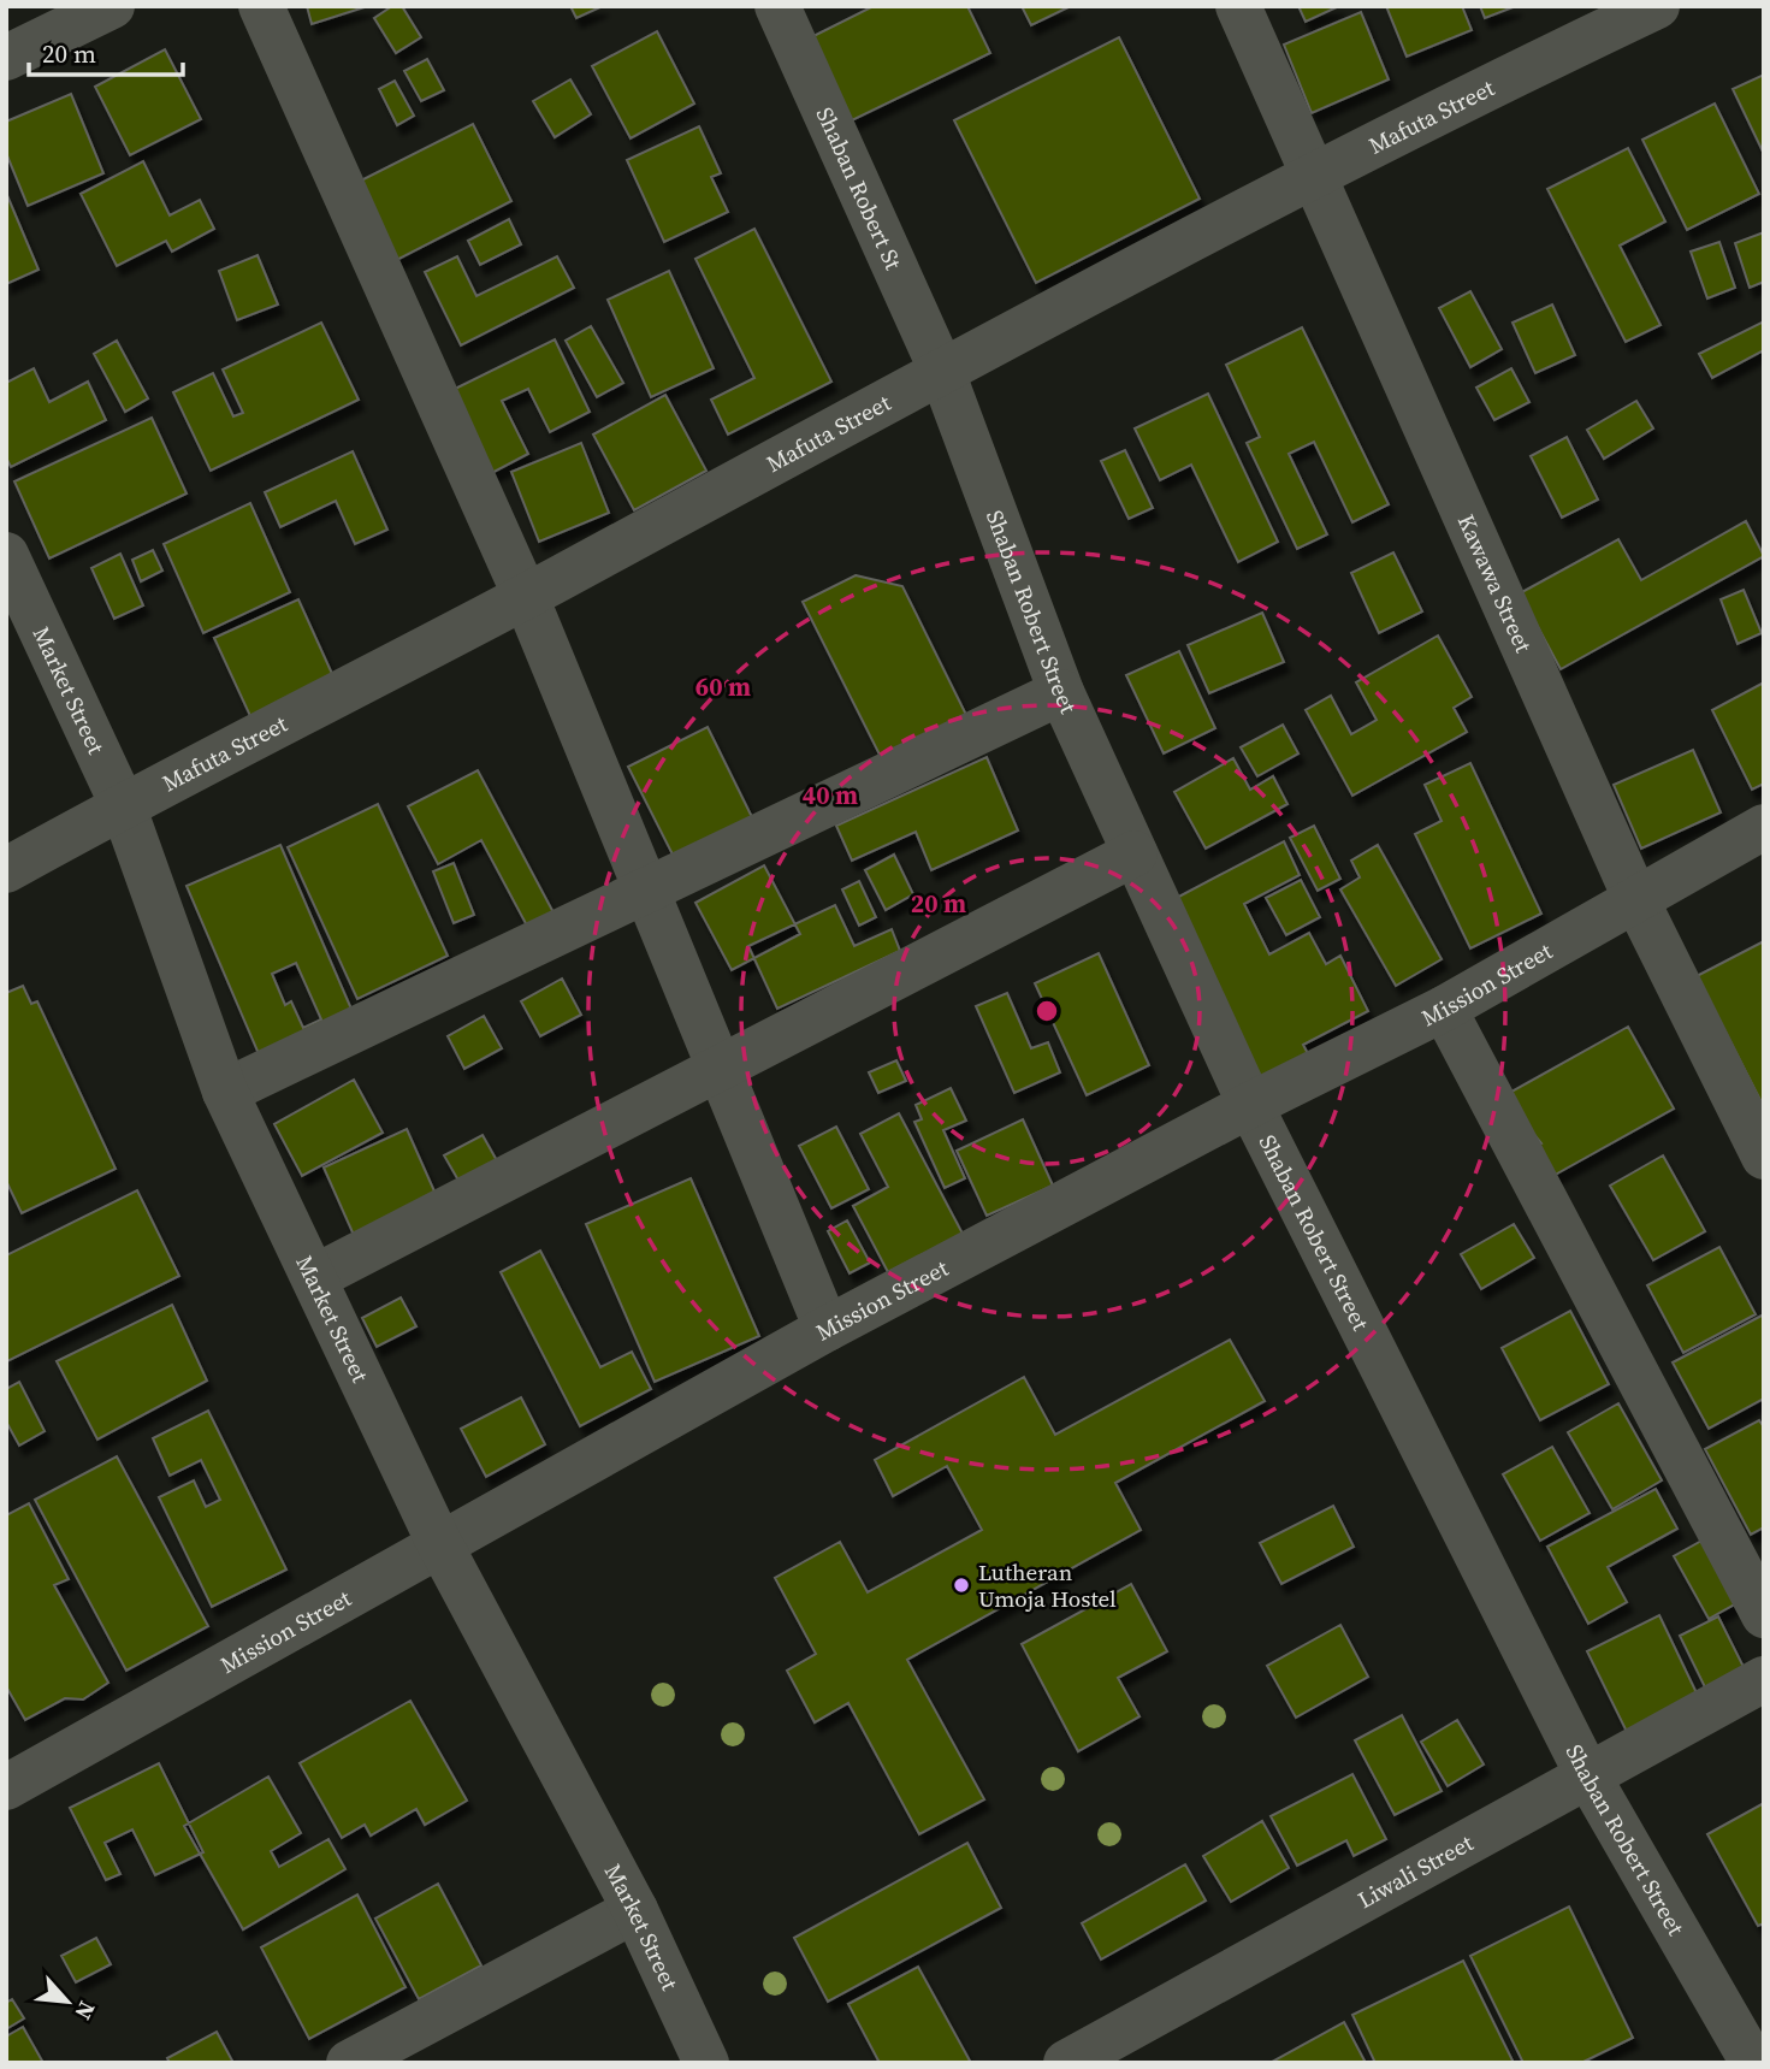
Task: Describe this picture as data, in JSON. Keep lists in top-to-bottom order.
{
  "streets": {
    "street": [
      "Mafuta Street",
      "Shaban Robert St",
      "Kawawa Street",
      "Shaban Robert Street",
      "Market Street",
      "Mission Street",
      "Liwali Street"
    ]
  },
  "crossings": [
    ["Mafuta Street", "Shaban Robert St"],
    ["Mafuta Street", "Kawawa Street"],
    ["Mafuta Street", "Shaban Robert Street"],
    ["Mafuta Street", "Market Street"],
    ["Shaban Robert St", "Shaban Robert Street"],
    ["Kawawa Street", "Mission Street"],
    ["Shaban Robert Street", "Mission Street"],
    ["Shaban Robert Street", "Liwali Street"],
    ["Market Street", "Mission Street"]
  ],
  "places": ["Lutheran Umoja Hostel"],
  "scale_bar": "20 m",
  "north": "bottom right",
  "rings": ["60 m", "40 m", "20 m"]
}
